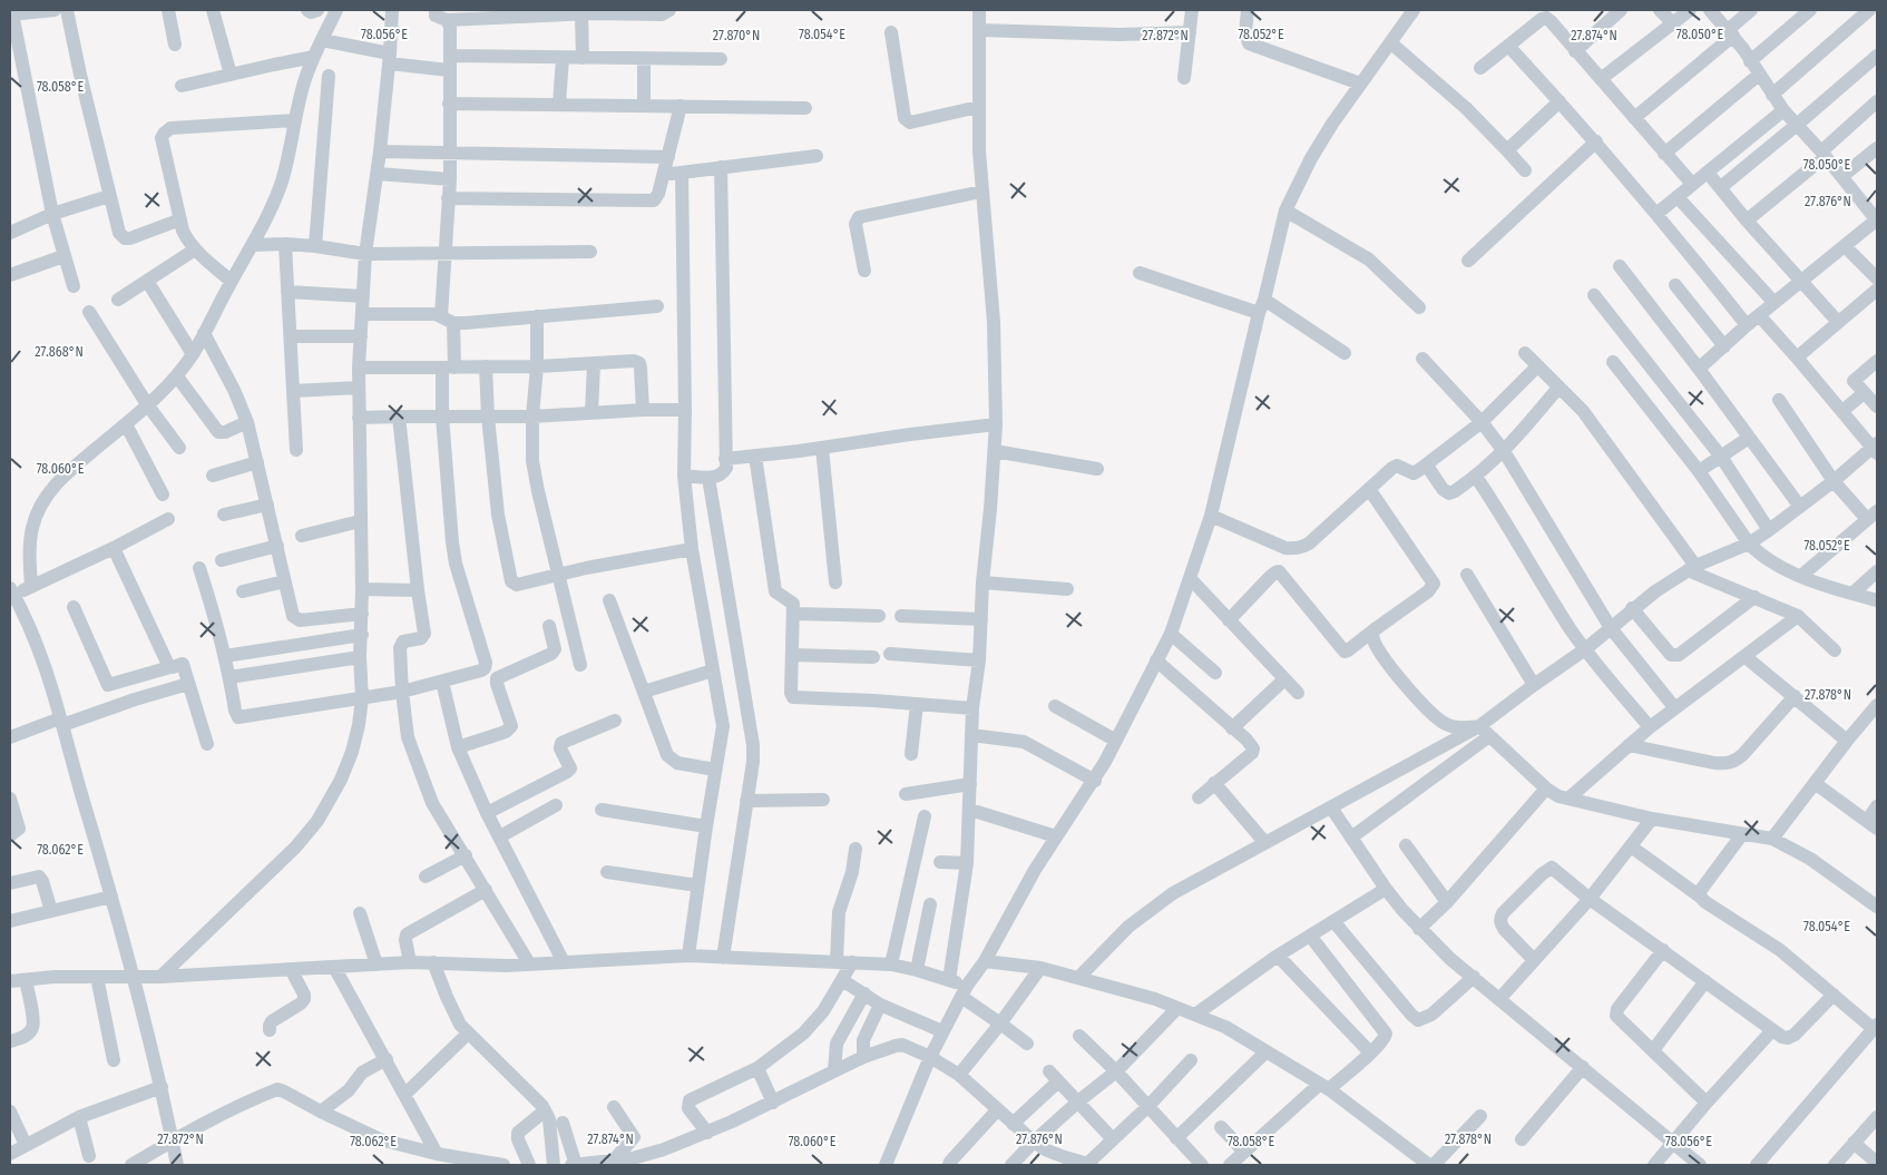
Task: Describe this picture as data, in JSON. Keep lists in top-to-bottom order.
{
  "coordinates": [
    "78.056°E",
    "78.054°E",
    "78.052°E",
    "78.050°E",
    "27.870°N",
    "27.872°N",
    "27.874°N",
    "78.058°E",
    "27.876°N",
    "27.868°N",
    "78.060°E",
    "27.878°N",
    "78.062°E"
  ]
}
